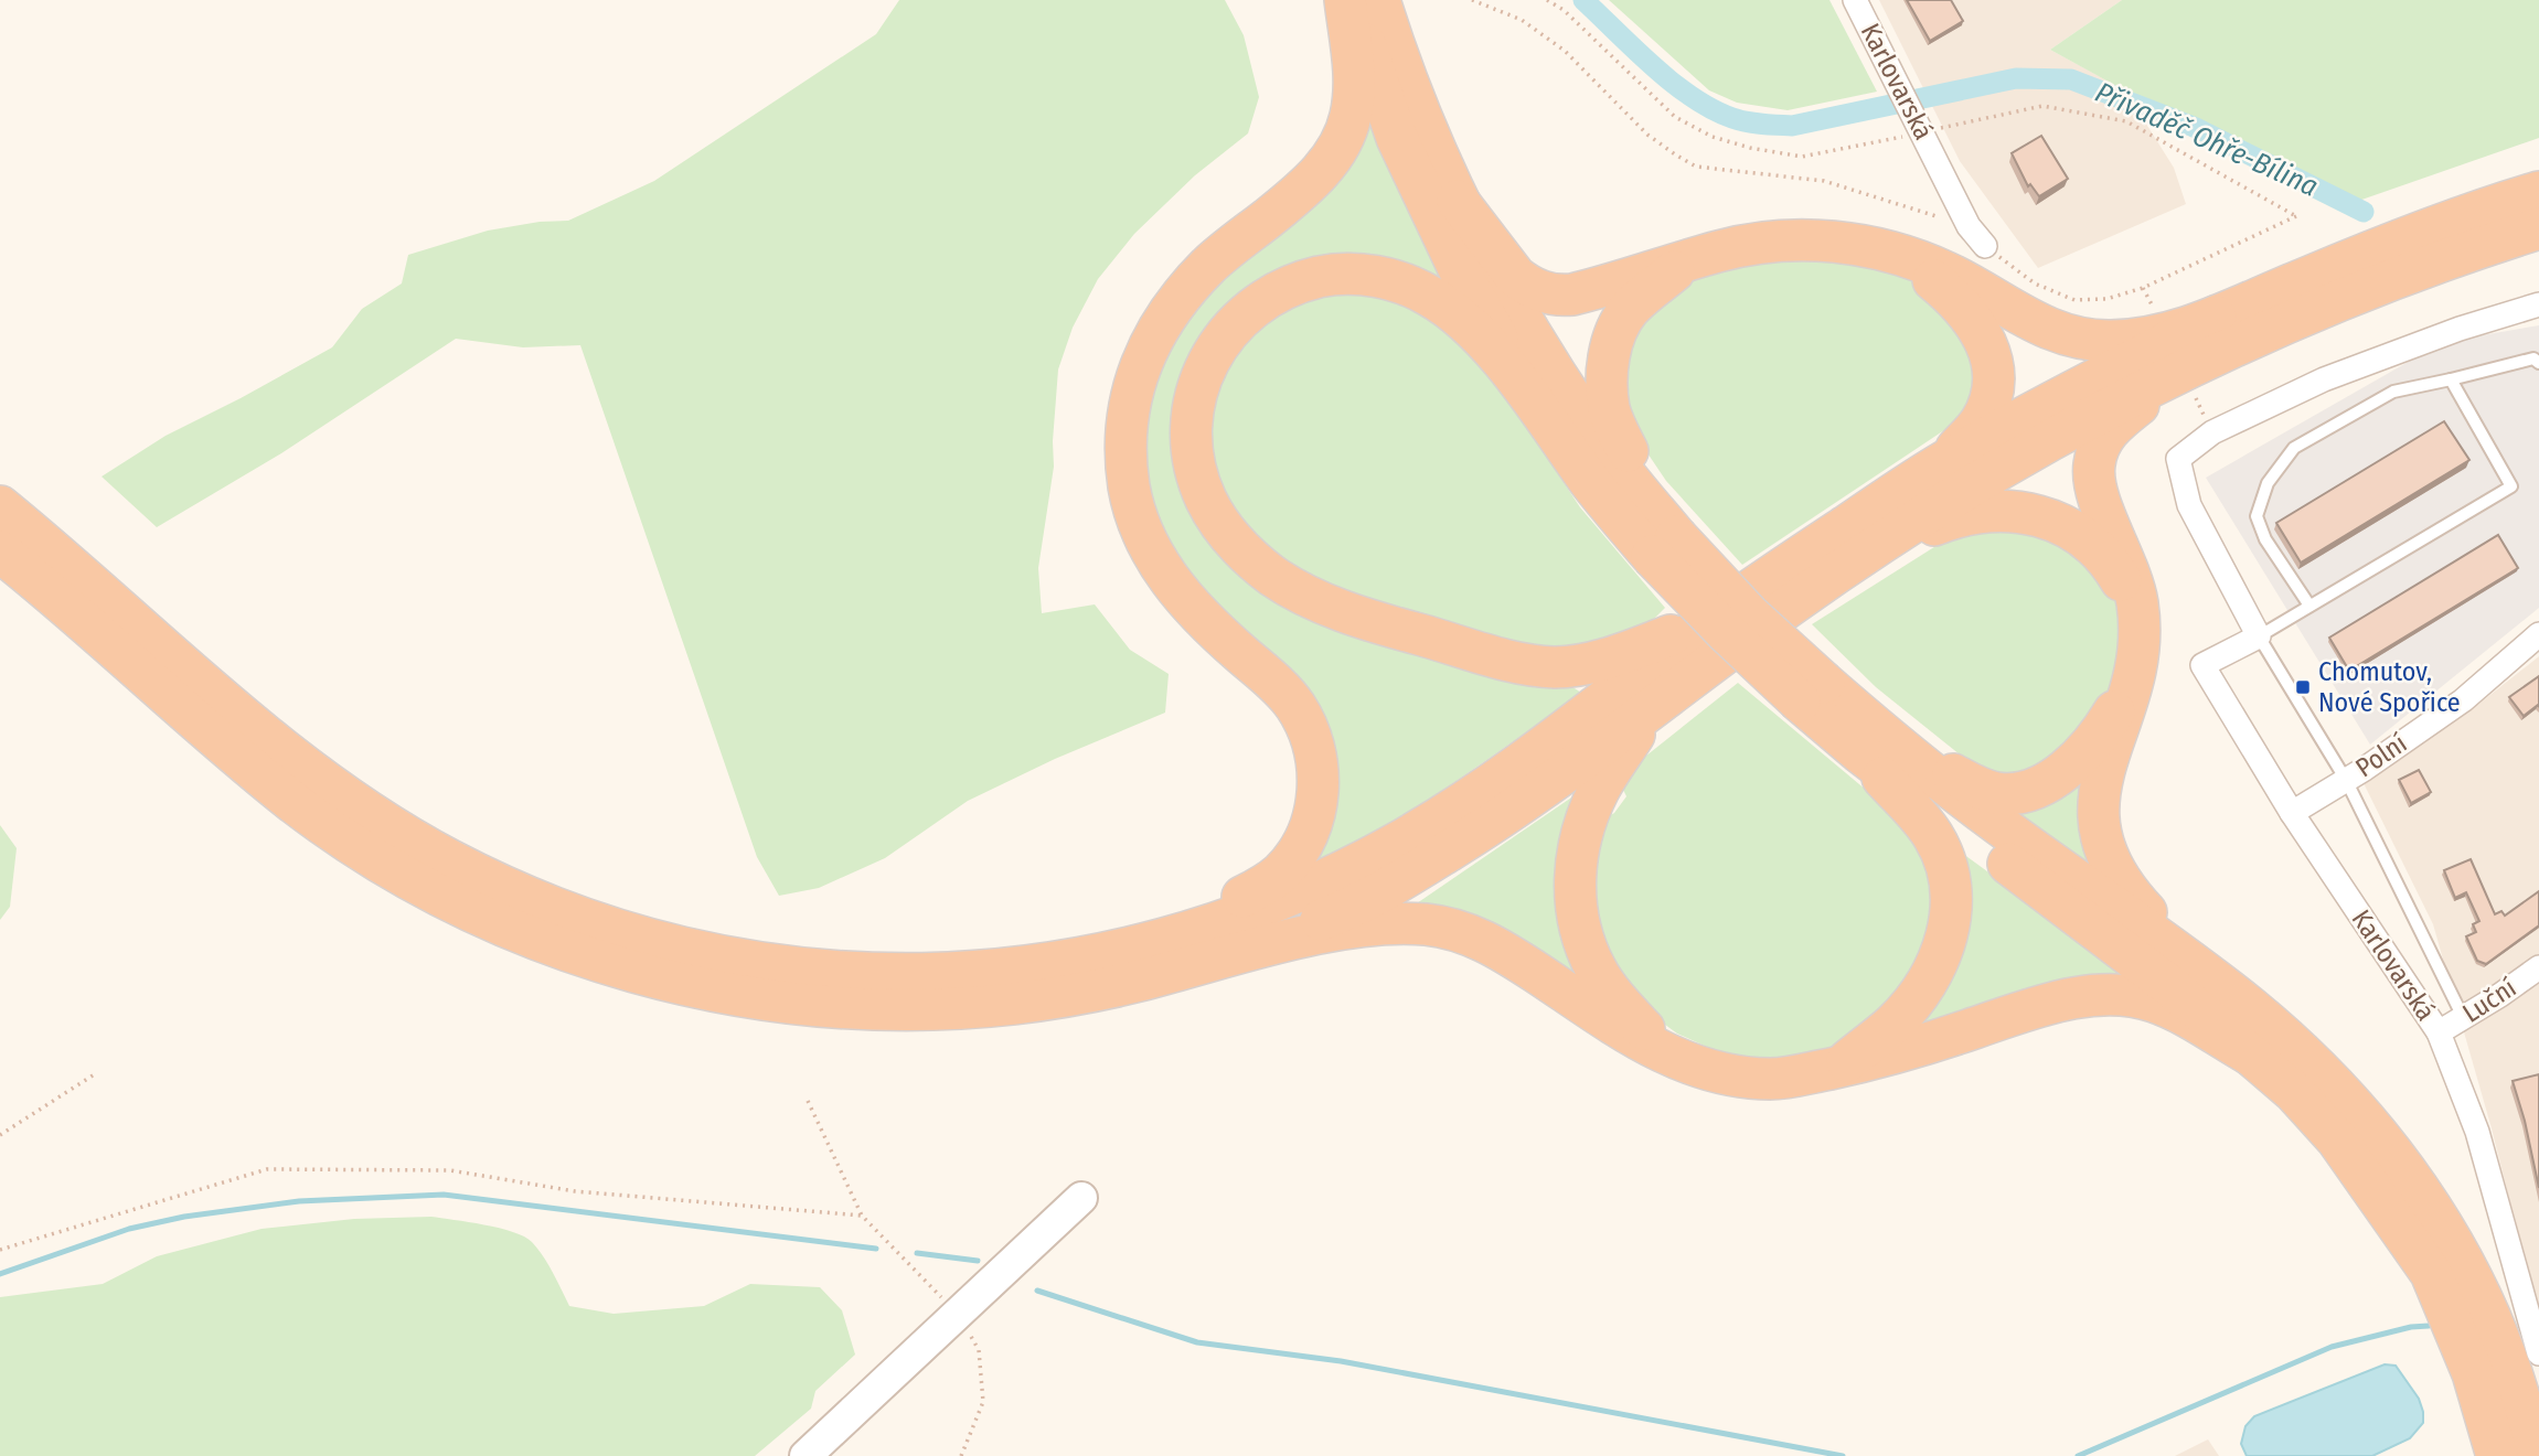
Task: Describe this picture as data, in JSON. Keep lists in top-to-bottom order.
{
  "streets": {
    "street": ["Karlovarská", "Polní", "Luční"]
  },
  "crossings": [
    ["Karlovarská", "Polní"],
    ["Karlovarská", "Luční"]
  ],
  "water": ["Přivaděč Ohře-Bílina"],
  "places": {
    "transit": ["Chomutov, Nové Spořice"]
  }
}
